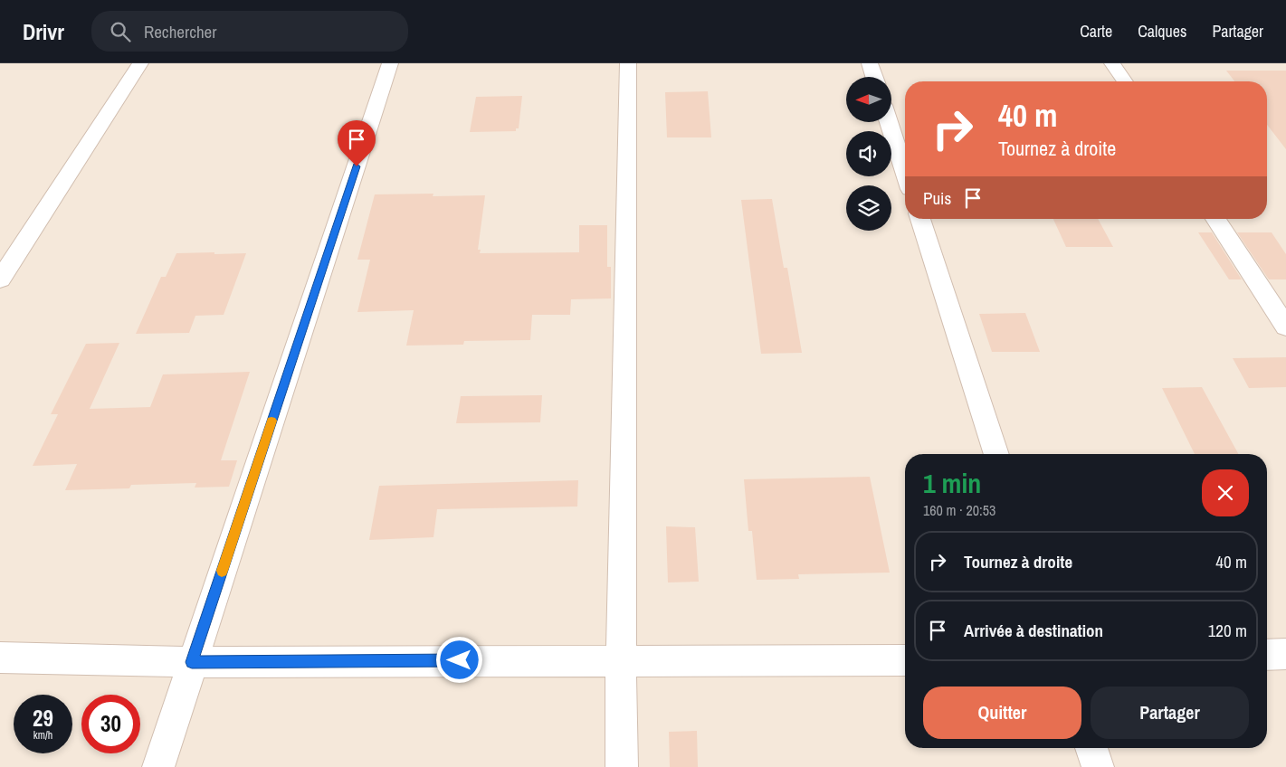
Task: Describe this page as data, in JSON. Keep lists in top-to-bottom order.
{
  "north": "left",
  "page": {
    "header": "Drivr",
    "search": "Rechercher",
    "nav": ["Carte", "Calques", "Partager"],
    "turn": ["40 m", "Tournez à droite"],
    "then": "Puis",
    "heading": ["1 min", "160 m · 20:53"],
    "list": [
      {
        "name": "Tournez à droite",
        "value": "40 m"
      },
      {
        "name": "Arrivée à destination",
        "value": "120 m"
      }
    ],
    "buttons": ["Quitter", "Partager"],
    "speed": "29 km/h",
    "limit": "30"
  }
}
